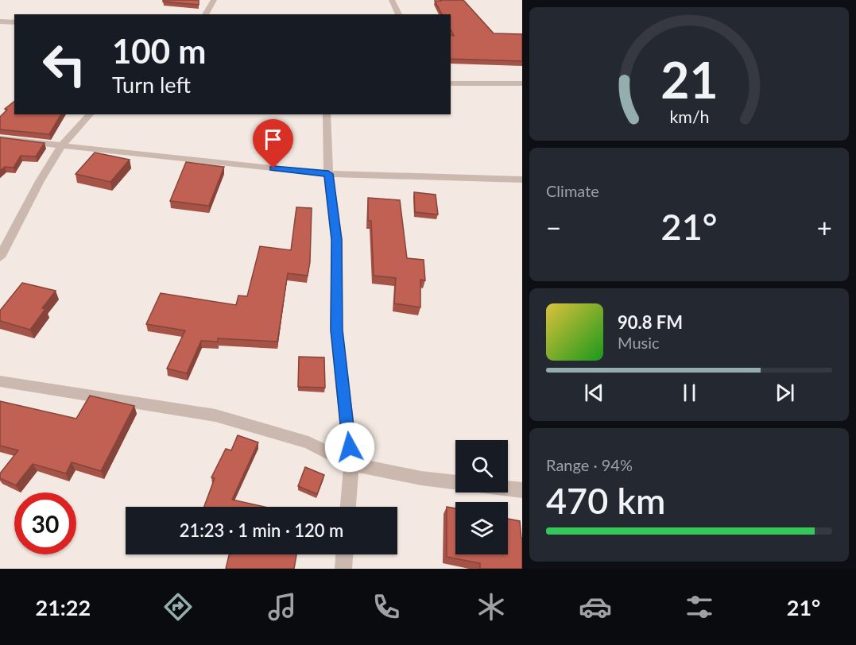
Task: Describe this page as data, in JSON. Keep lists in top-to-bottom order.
{
  "page": {
    "turn": ["100 m", "Turn left"],
    "tile": [
      "Climate",
      ["Range · 94%", "470 km"]
    ],
    "heat": ["−", "21°", "+"],
    "song": ["90.8 FM", "Music"],
    "limit": "30",
    "trip": "21:23 · 1 min · 120 m",
    "tabs": ["21:22", "21°"],
    "gauge": ["21", "km/h"]
  }
}
